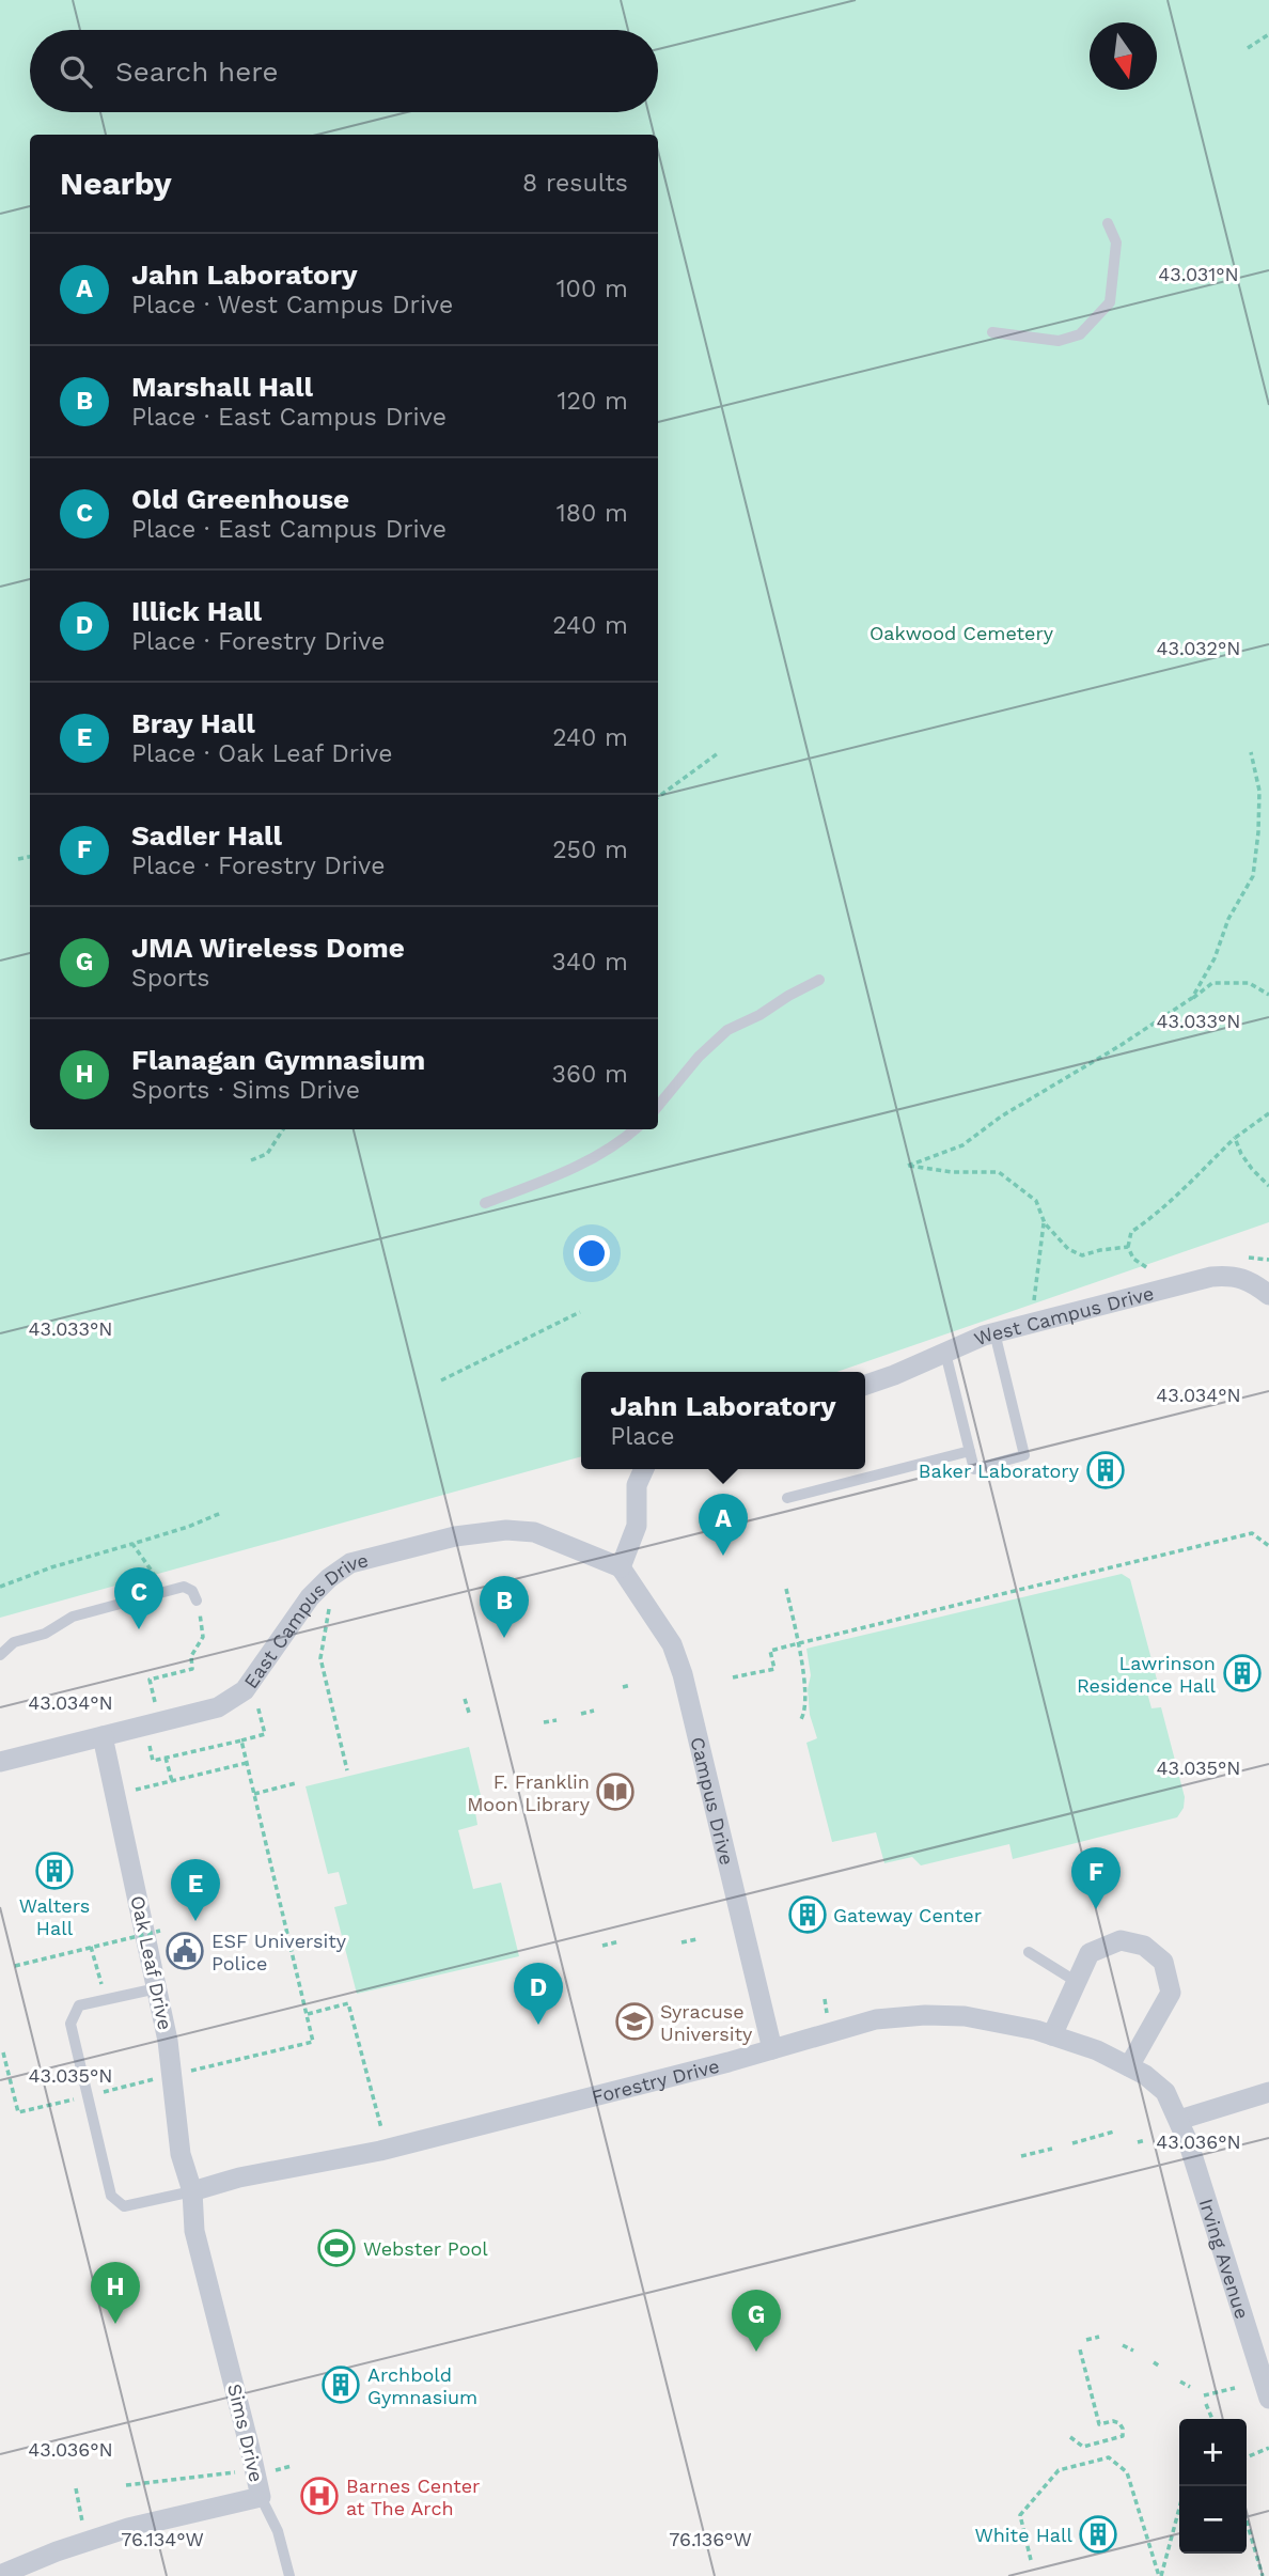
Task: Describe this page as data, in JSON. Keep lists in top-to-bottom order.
{
  "streets": {
    "street": [
      "West Campus Drive",
      "East Campus Drive",
      "Campus Drive",
      "Oak Leaf Drive",
      "Forestry Drive",
      "Irving Avenue",
      "Sims Drive"
    ]
  },
  "crossings": [
    ["East Campus Drive", "Campus Drive"],
    ["East Campus Drive", "Oak Leaf Drive"],
    ["Campus Drive", "Forestry Drive"],
    ["Oak Leaf Drive", "Forestry Drive"],
    ["Oak Leaf Drive", "Sims Drive"],
    ["Forestry Drive", "Irving Avenue"],
    ["Forestry Drive", "Sims Drive"]
  ],
  "parks": ["Oakwood Cemetery"],
  "places": {
    "building": [
      "Baker Laboratory",
      "Lawrinson Residence Hall",
      "Walters Hall",
      "Gateway Center",
      "Archbold Gymnasium",
      "White Hall"
    ],
    "library": ["F. Franklin Moon Library"],
    "public building": ["ESF University Police"],
    "school or university": ["Syracuse University"],
    "sports": ["Webster Pool"],
    "hospital": ["Barnes Center at The Arch"]
  },
  "north": "bottom",
  "page": {
    "search": "Search here",
    "heading": ["Nearby", "8 results"],
    "list": [
      {
        "mark": "A",
        "name": "Jahn Laboratory",
        "note": "Place · West Campus Drive",
        "value": "100 m"
      },
      {
        "mark": "B",
        "name": "Marshall Hall",
        "note": "Place · East Campus Drive",
        "value": "120 m"
      },
      {
        "mark": "C",
        "name": "Old Greenhouse",
        "note": "Place · East Campus Drive",
        "value": "180 m"
      },
      {
        "mark": "D",
        "name": "Illick Hall",
        "note": "Place · Forestry Drive",
        "value": "240 m"
      },
      {
        "mark": "E",
        "name": "Bray Hall",
        "note": "Place · Oak Leaf Drive",
        "value": "240 m"
      },
      {
        "mark": "F",
        "name": "Sadler Hall",
        "note": "Place · Forestry Drive",
        "value": "250 m"
      },
      {
        "mark": "G",
        "name": "JMA Wireless Dome",
        "note": "Sports",
        "value": "340 m"
      },
      {
        "mark": "H",
        "name": "Flanagan Gymnasium",
        "note": "Sports · Sims Drive",
        "value": "360 m"
      }
    ],
    "popup": ["Jahn Laboratory", "Place"],
    "pins": [
      "A",
      "C",
      "B",
      "F",
      "E",
      "D",
      "H",
      "G"
    ],
    "map_buttons": ["+", "−"]
  },
  "coordinates": [
    "43.031°N",
    "43.032°N",
    "43.033°N",
    "43.034°N",
    "43.035°N",
    "43.036°N",
    "76.134°W",
    "76.136°W"
  ]
}
